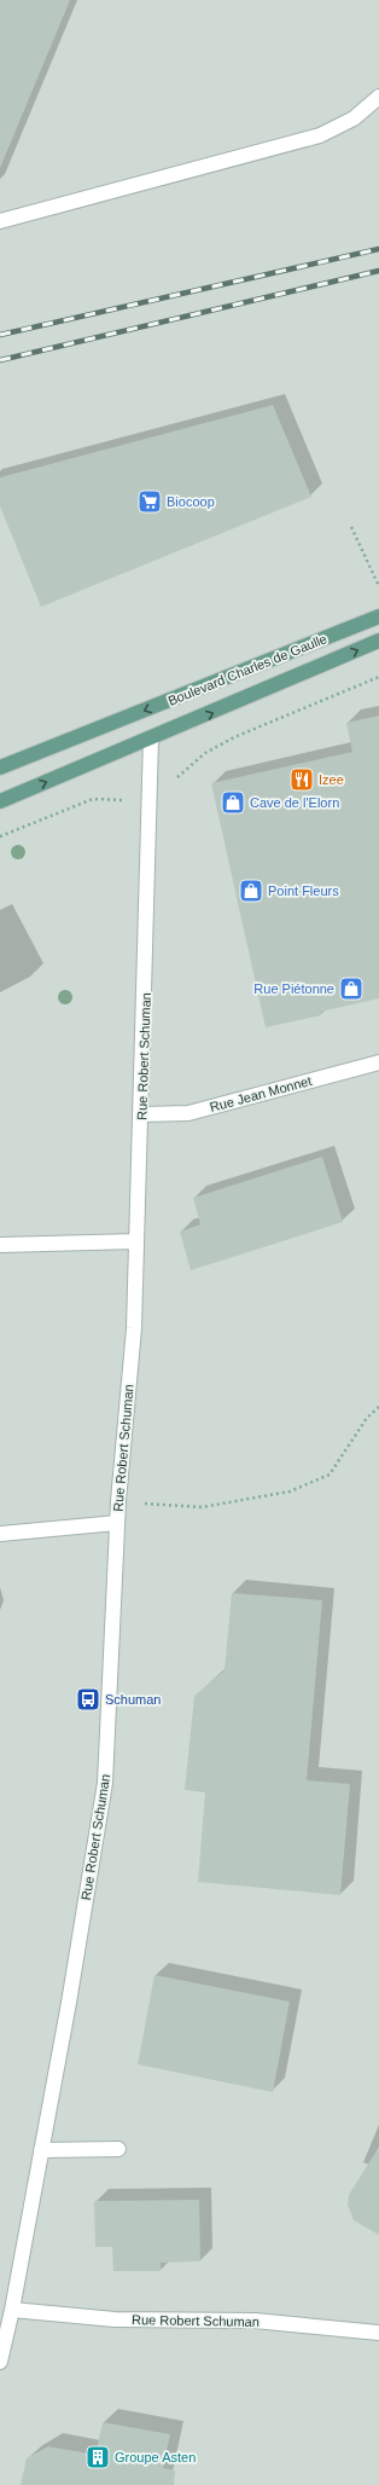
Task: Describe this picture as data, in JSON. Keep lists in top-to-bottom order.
{
  "streets": {
    "main road": ["Boulevard Charles de Gaulle"],
    "street": ["Rue Robert Schuman", "Rue Jean Monnet"]
  },
  "crossings": [
    ["Rue Robert Schuman", "Rue Jean Monnet"]
  ],
  "places": {
    "supermarket": ["Biocoop"],
    "restaurant": ["Izee"],
    "shop": ["Cave de l'Elorn", "Point Fleurs", "Rue Piétonne"],
    "bus stop": ["Schuman"],
    "building": ["Groupe Asten"]
  }
}
